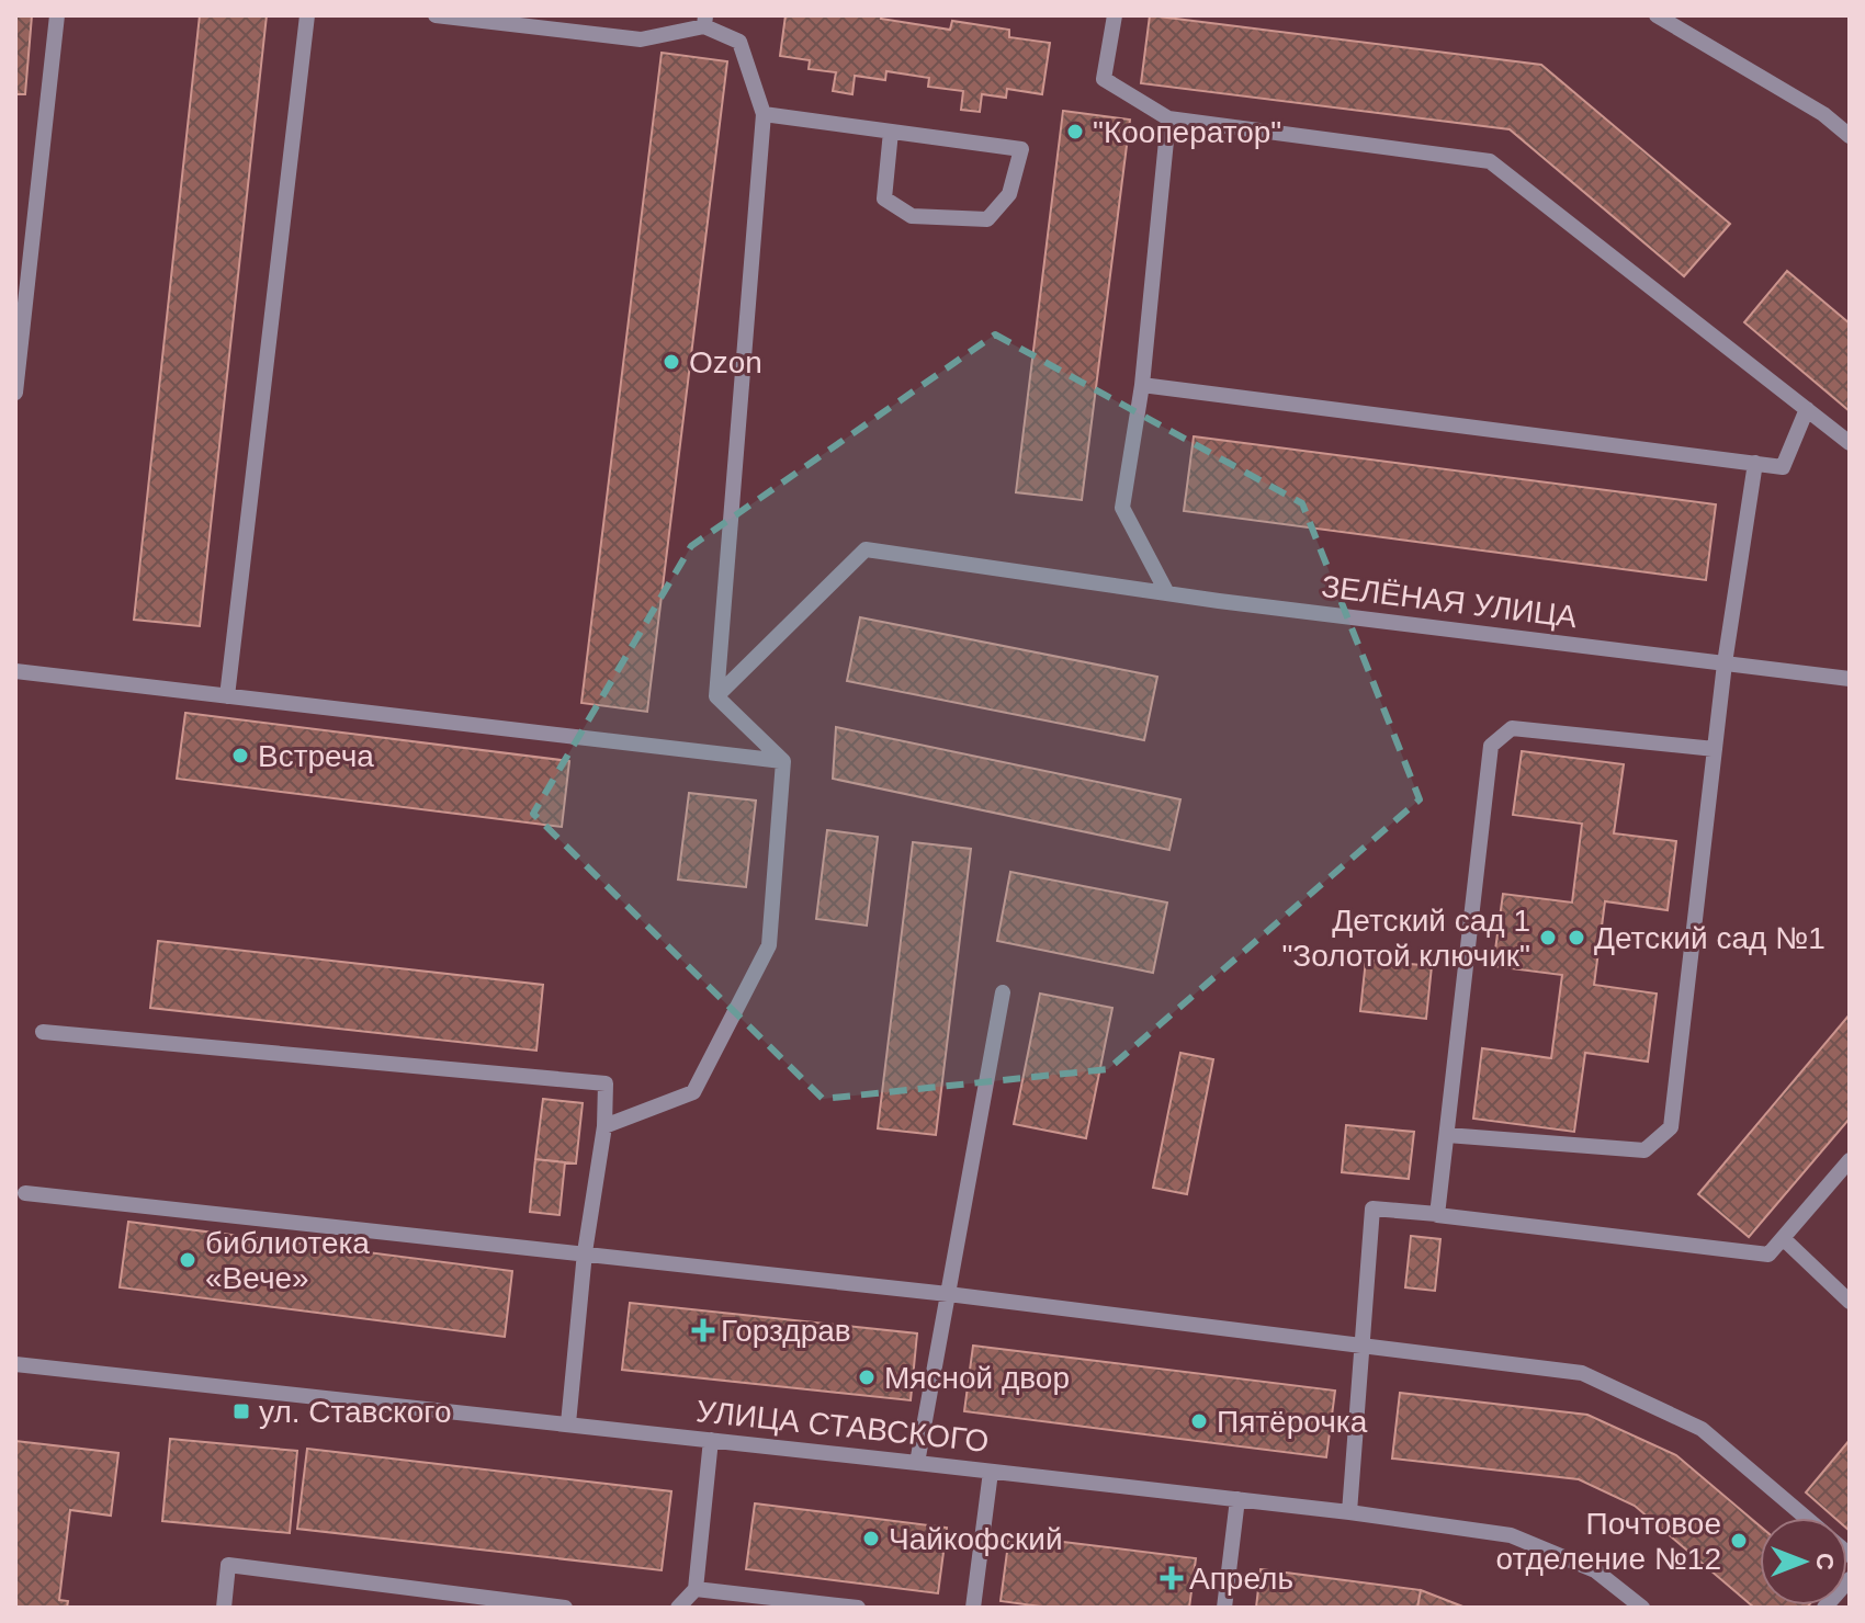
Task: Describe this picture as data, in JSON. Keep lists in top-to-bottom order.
{
  "streets": {
    "street": ["ЗЕЛЁНАЯ УЛИЦА", "УЛИЦА СТАВСКОГО"]
  },
  "places": {
    "other": [
      "\"Кооператор\"",
      "Ozon",
      "Встреча",
      "Детский сад 1 \"Золотой ключик\"",
      "Детский сад №1",
      "библиотека «Вече»",
      "Мясной двор",
      "Пятёрочка",
      "Чайкофский",
      "Почтовое отделение №12"
    ],
    "health": ["Горздрав", "Апрель"],
    "transit": ["ул. Ставского"]
  },
  "north": "right"
}
